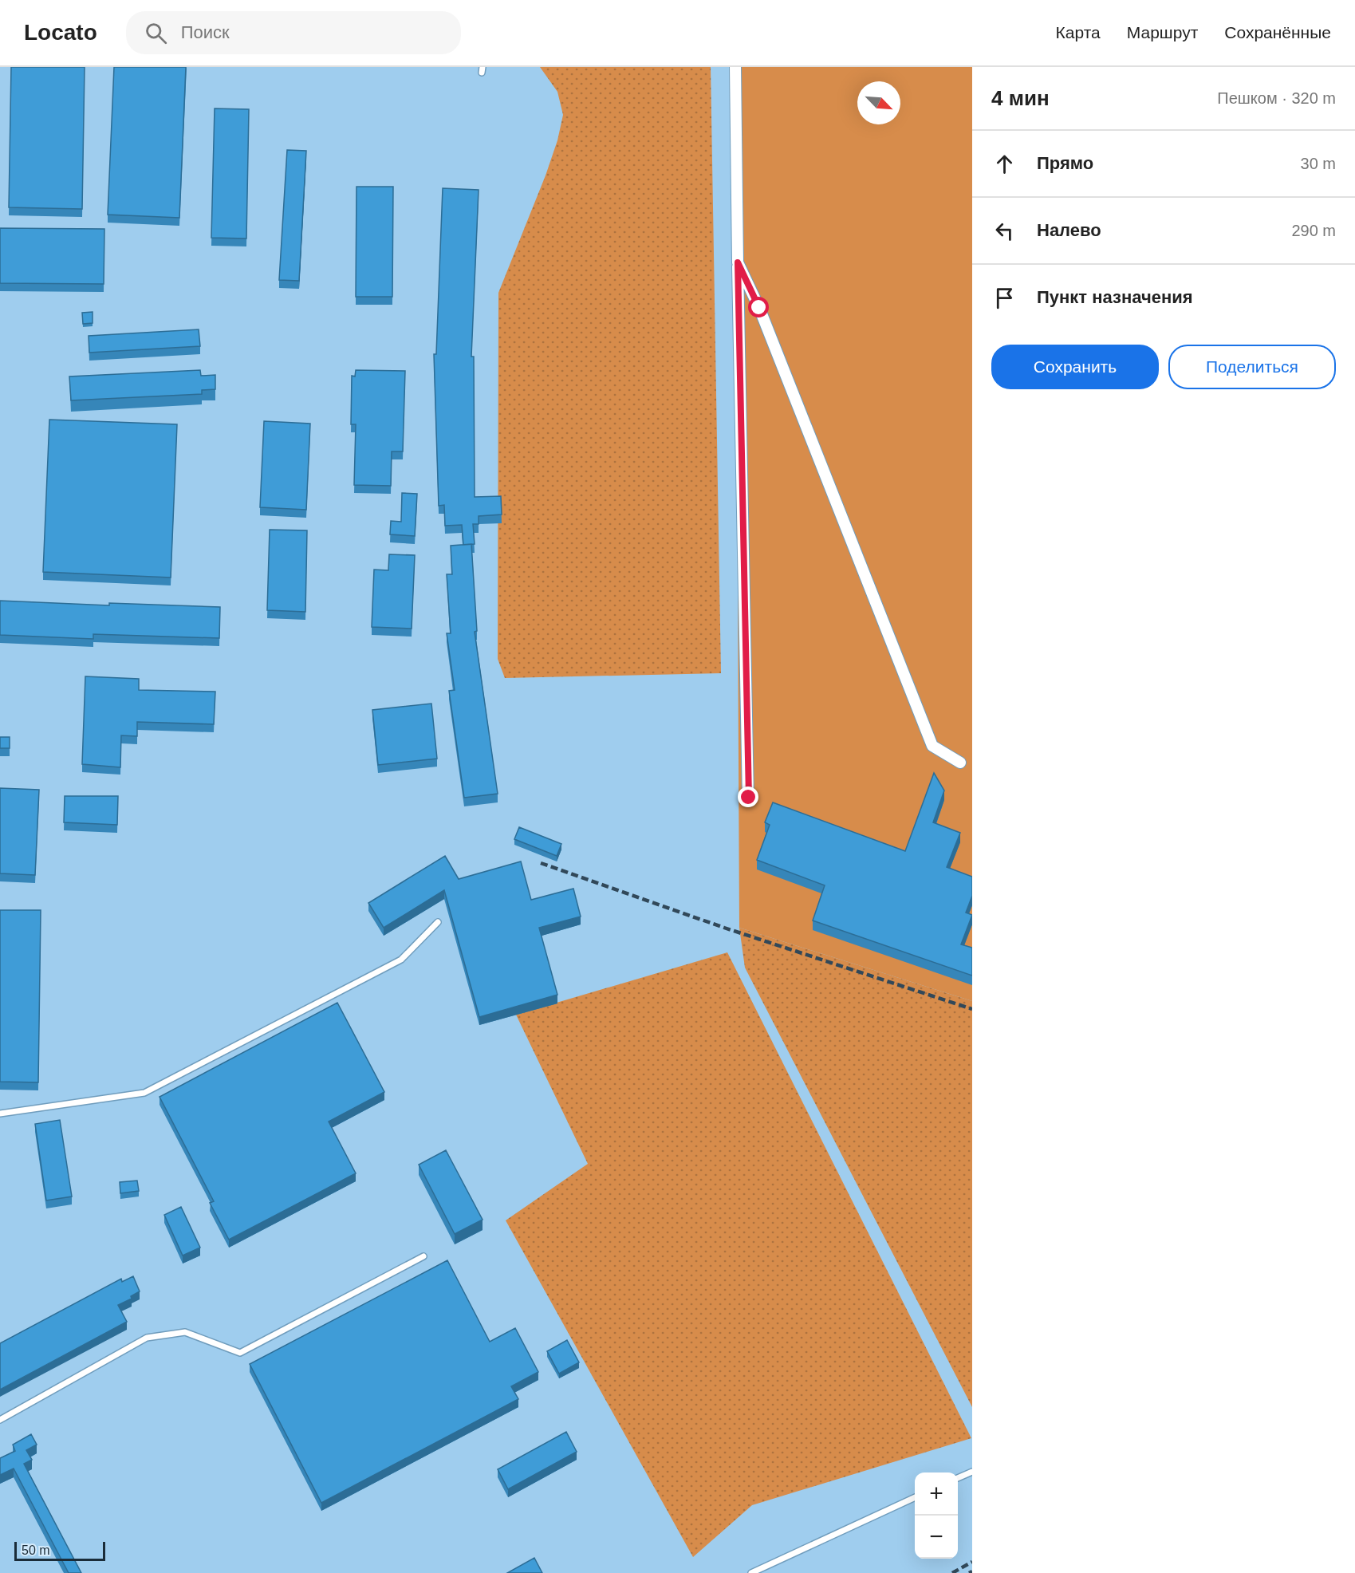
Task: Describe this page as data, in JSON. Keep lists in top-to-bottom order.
{
  "scale_bar": "50 m",
  "north": "bottom right",
  "page": {
    "header": "Locato",
    "search": "Поиск",
    "nav": ["Карта", "Маршрут", "Сохранённые"],
    "heading": ["4 мин", "Пешком · 320 m"],
    "list": [
      ["Прямо", "30 m"],
      ["Налево", "290 m"],
      "Пункт назначения"
    ],
    "buttons": ["Сохранить", "Поделиться"],
    "map_buttons": ["+", "−"],
    "scale": "50 m"
  }
}
